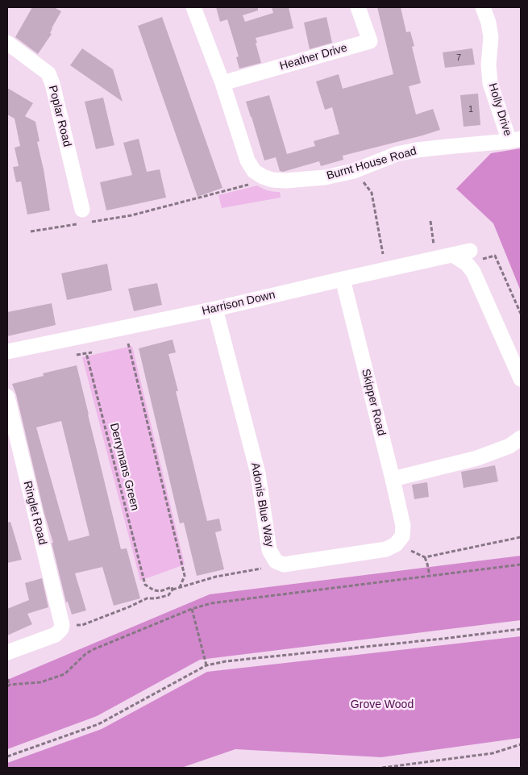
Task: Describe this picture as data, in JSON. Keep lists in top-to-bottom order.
{
  "streets": {
    "street": [
      "Heather Drive",
      "Holly Drive",
      "Poplar Road",
      "Burnt House Road",
      "Harrison Down",
      "Skipper Road",
      "Adonis Blue Way",
      "Ringlet Road"
    ],
    "path": ["Derrymans Green"]
  },
  "crossings": [
    ["Holly Drive", "Burnt House Road"],
    ["Harrison Down", "Skipper Road"],
    ["Harrison Down", "Adonis Blue Way"]
  ],
  "parks": ["Grove Wood"],
  "house_numbers": ["7", "1"]
}
